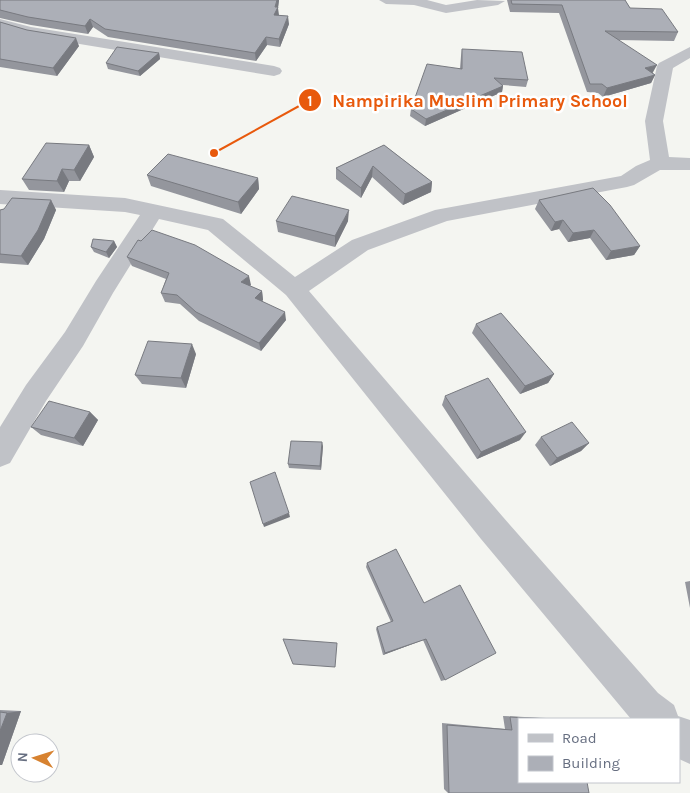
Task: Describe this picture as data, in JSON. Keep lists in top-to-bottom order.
{
  "places": ["Nampirika Muslim Primary School"],
  "legend": ["Road", "Building"],
  "north": "left"
}
